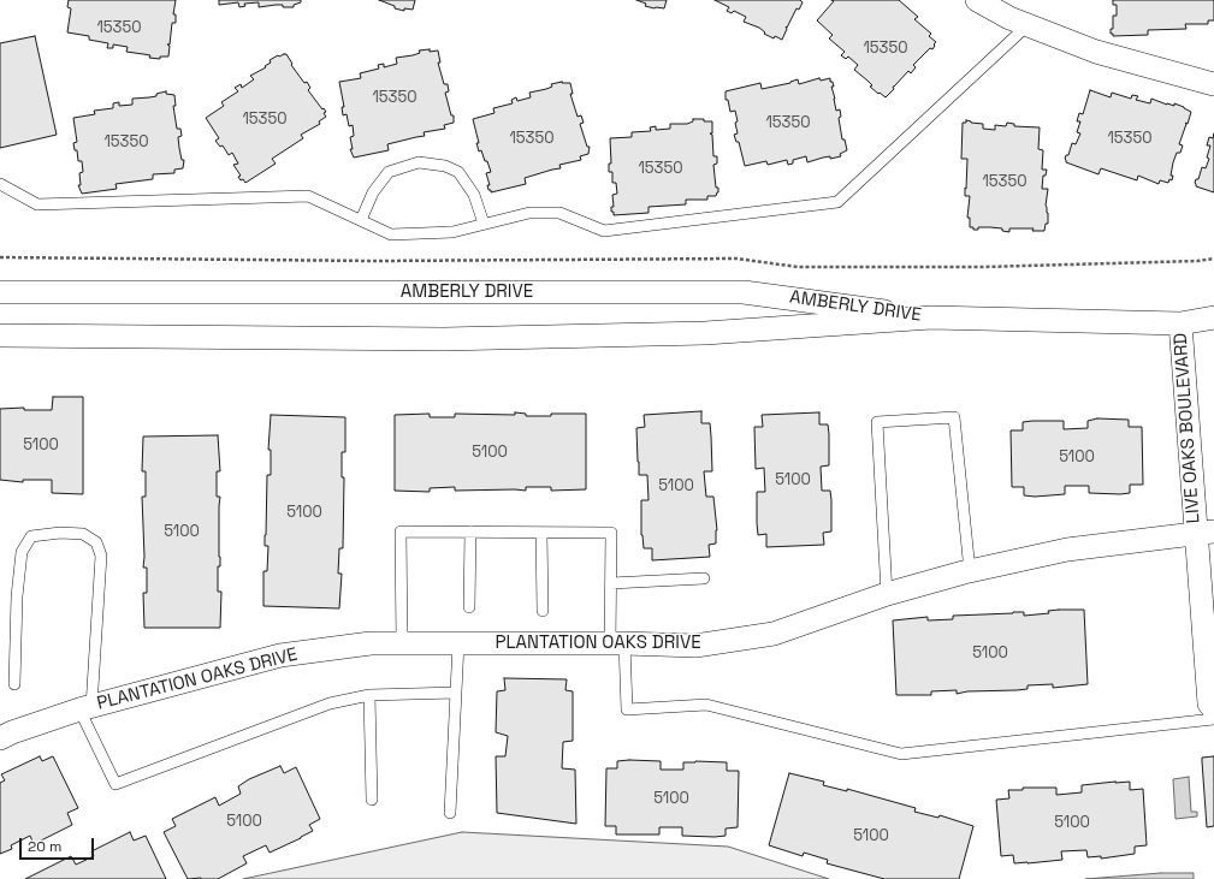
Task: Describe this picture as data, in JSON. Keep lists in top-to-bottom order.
{
  "streets": {
    "street": ["AMBERLY DRIVE", "LIVE OAKS BOULEVARD", "PLANTATION OAKS DRIVE"]
  },
  "crossings": [
    ["AMBERLY DRIVE", "LIVE OAKS BOULEVARD"],
    ["LIVE OAKS BOULEVARD", "PLANTATION OAKS DRIVE"]
  ],
  "house_numbers": [
    "15350",
    "15350",
    "15350",
    "15350",
    "15350",
    "15350",
    "15350",
    "15350",
    "15350",
    "15350",
    "5100",
    "5100",
    "5100",
    "5100",
    "5100",
    "5100",
    "5100",
    "5100",
    "5100",
    "5100",
    "5100",
    "5100"
  ],
  "scale_bar": "20 m"
}
